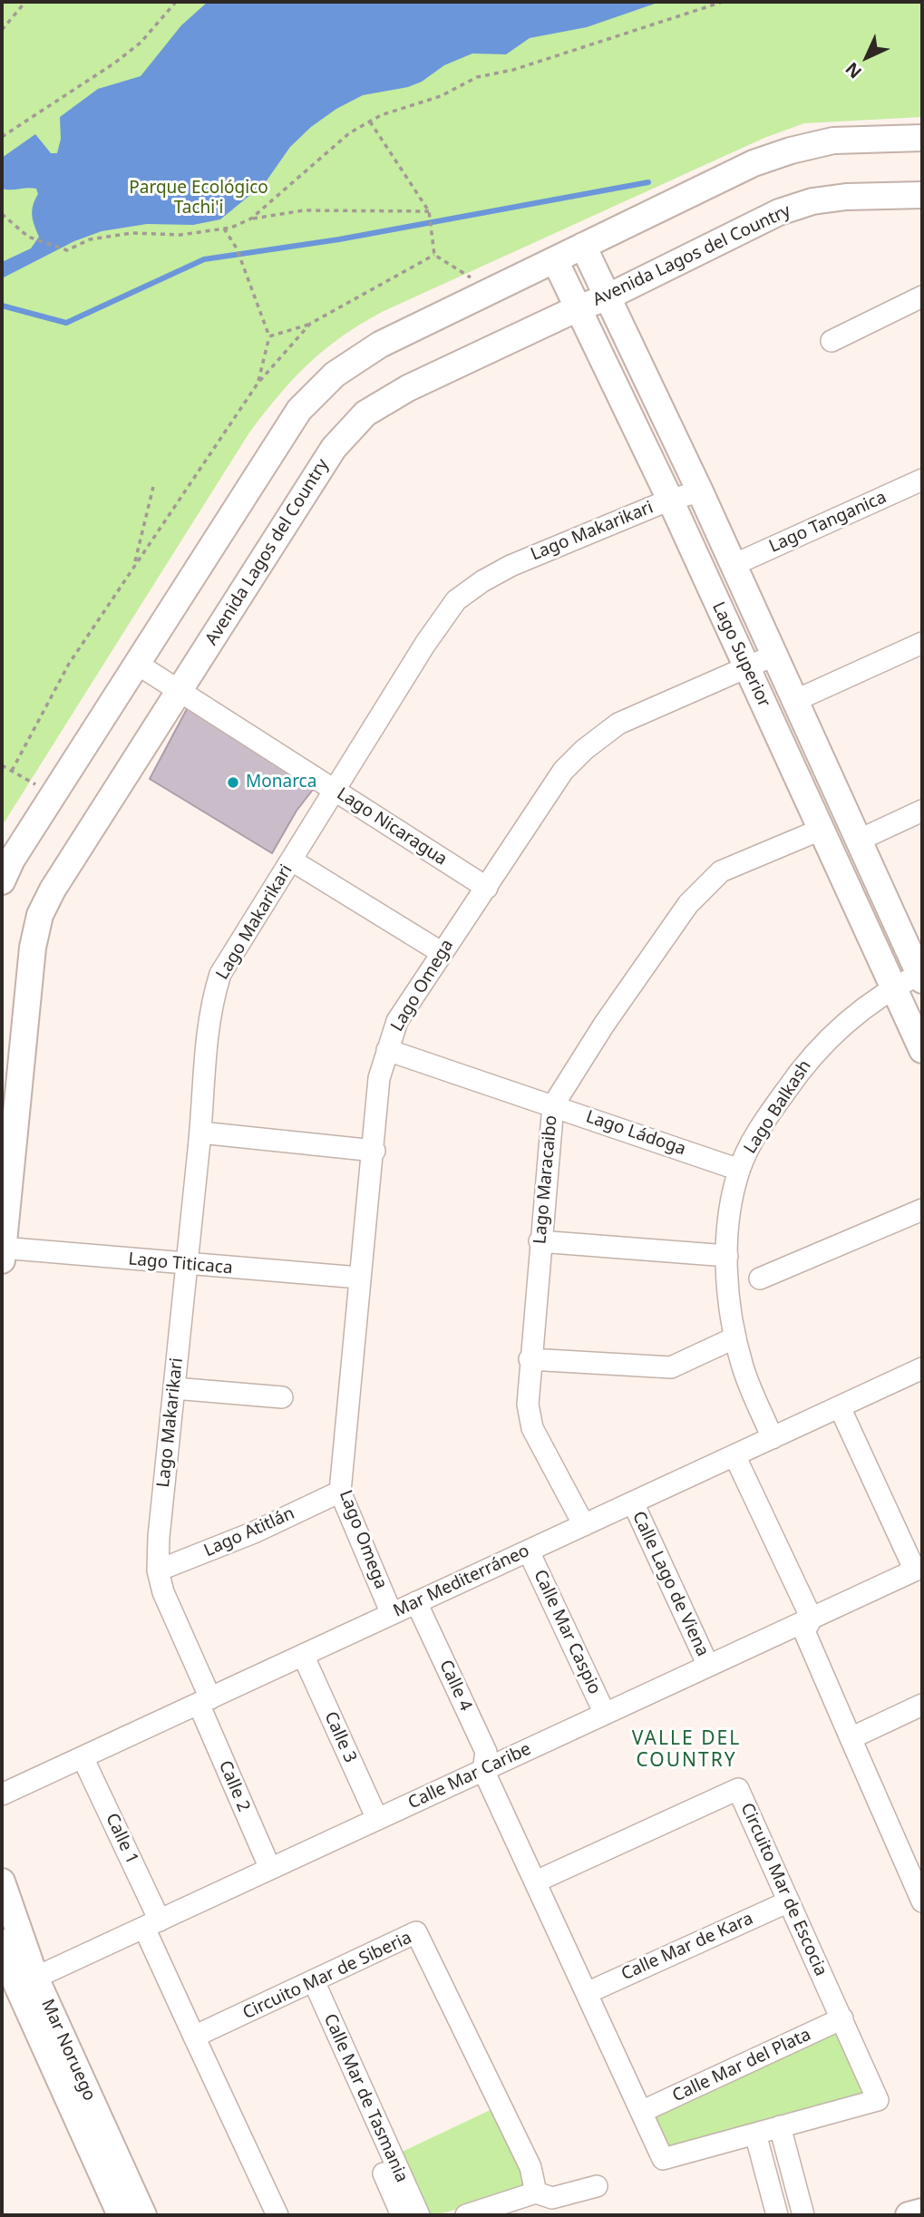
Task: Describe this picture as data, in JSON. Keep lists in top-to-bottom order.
{
  "streets": {
    "street": [
      "Avenida Lagos del Country",
      "Lago Tanganica",
      "Lago Makarikari",
      "Lago Superior",
      "Lago Nicaragua",
      "Lago Omega",
      "Lago Balkash",
      "Lago Ládoga",
      "Lago Maracaibo",
      "Lago Titicaca",
      "Lago Atitlán",
      "Mar Mediterráneo",
      "Calle Lago de Viena",
      "Calle Mar Caspio",
      "Calle 4",
      "Calle 3",
      "Calle Mar Caribe",
      "Calle 2",
      "Calle 1",
      "Circuito Mar de Escocia",
      "Calle Mar de Kara",
      "Circuito Mar de Siberia",
      "Mar Noruego",
      "Calle Mar del Plata",
      "Calle Mar de Tasmania"
    ]
  },
  "crossings": [
    ["Avenida Lagos del Country", "Lago Superior"],
    ["Avenida Lagos del Country", "Lago Nicaragua"],
    ["Avenida Lagos del Country", "Lago Titicaca"],
    ["Lago Tanganica", "Lago Superior"],
    ["Lago Makarikari", "Lago Superior"],
    ["Lago Makarikari", "Lago Nicaragua"],
    ["Lago Makarikari", "Lago Titicaca"],
    ["Lago Makarikari", "Lago Atitlán"],
    ["Lago Makarikari", "Mar Mediterráneo"],
    ["Lago Makarikari", "Calle 2"],
    ["Lago Superior", "Lago Omega"],
    ["Lago Superior", "Lago Balkash"],
    ["Lago Superior", "Lago Maracaibo"],
    ["Lago Nicaragua", "Lago Omega"],
    ["Lago Omega", "Lago Ládoga"],
    ["Lago Omega", "Lago Titicaca"],
    ["Lago Omega", "Lago Atitlán"],
    ["Lago Omega", "Mar Mediterráneo"],
    ["Lago Balkash", "Lago Ládoga"],
    ["Lago Balkash", "Mar Mediterráneo"],
    ["Lago Ládoga", "Lago Maracaibo"],
    ["Lago Maracaibo", "Mar Mediterráneo"],
    ["Mar Mediterráneo", "Calle Lago de Viena"],
    ["Mar Mediterráneo", "Calle Mar Caspio"],
    ["Mar Mediterráneo", "Calle 4"],
    ["Mar Mediterráneo", "Calle 3"],
    ["Mar Mediterráneo", "Calle 2"],
    ["Mar Mediterráneo", "Calle 1"],
    ["Calle Lago de Viena", "Calle Mar Caribe"],
    ["Calle Mar Caspio", "Calle Mar Caribe"],
    ["Calle 4", "Calle Mar Caribe"],
    ["Calle 4", "Circuito Mar de Escocia"],
    ["Calle 3", "Calle Mar Caribe"],
    ["Calle Mar Caribe", "Calle 2"],
    ["Calle Mar Caribe", "Calle 1"],
    ["Calle Mar Caribe", "Circuito Mar de Escocia"],
    ["Calle Mar Caribe", "Mar Noruego"],
    ["Calle 1", "Circuito Mar de Siberia"],
    ["Circuito Mar de Escocia", "Calle Mar de Kara"],
    ["Circuito Mar de Escocia", "Calle Mar del Plata"],
    ["Circuito Mar de Siberia", "Calle Mar de Tasmania"]
  ],
  "districts": ["VALLE DEL COUNTRY"],
  "parks": ["Parque Ecológico Tachi'i"],
  "places": ["Monarca"],
  "north": "bottom left"
}
